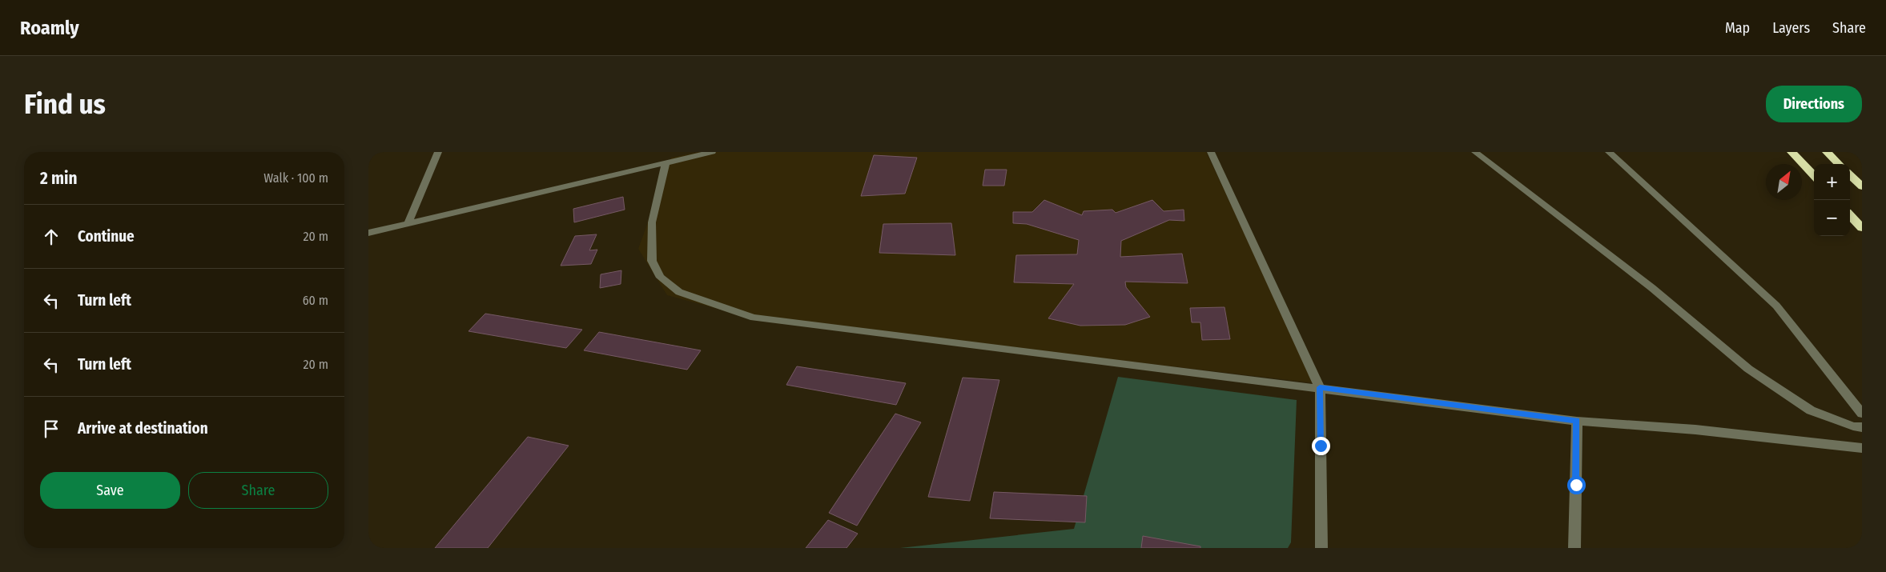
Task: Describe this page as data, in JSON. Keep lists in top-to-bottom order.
{
  "north": "top right",
  "page": {
    "header": "Roamly",
    "nav": ["Map", "Layers", "Share"],
    "buttons": [
      "Directions",
      ["Save", "Share"]
    ],
    "title": "Find us",
    "heading": ["2 min", "Walk · 100 m"],
    "map_buttons": ["+", "−"],
    "list": [
      ["Continue", "20 m"],
      ["Turn left", "60 m"],
      ["Turn left", "20 m"],
      "Arrive at destination"
    ]
  }
}
